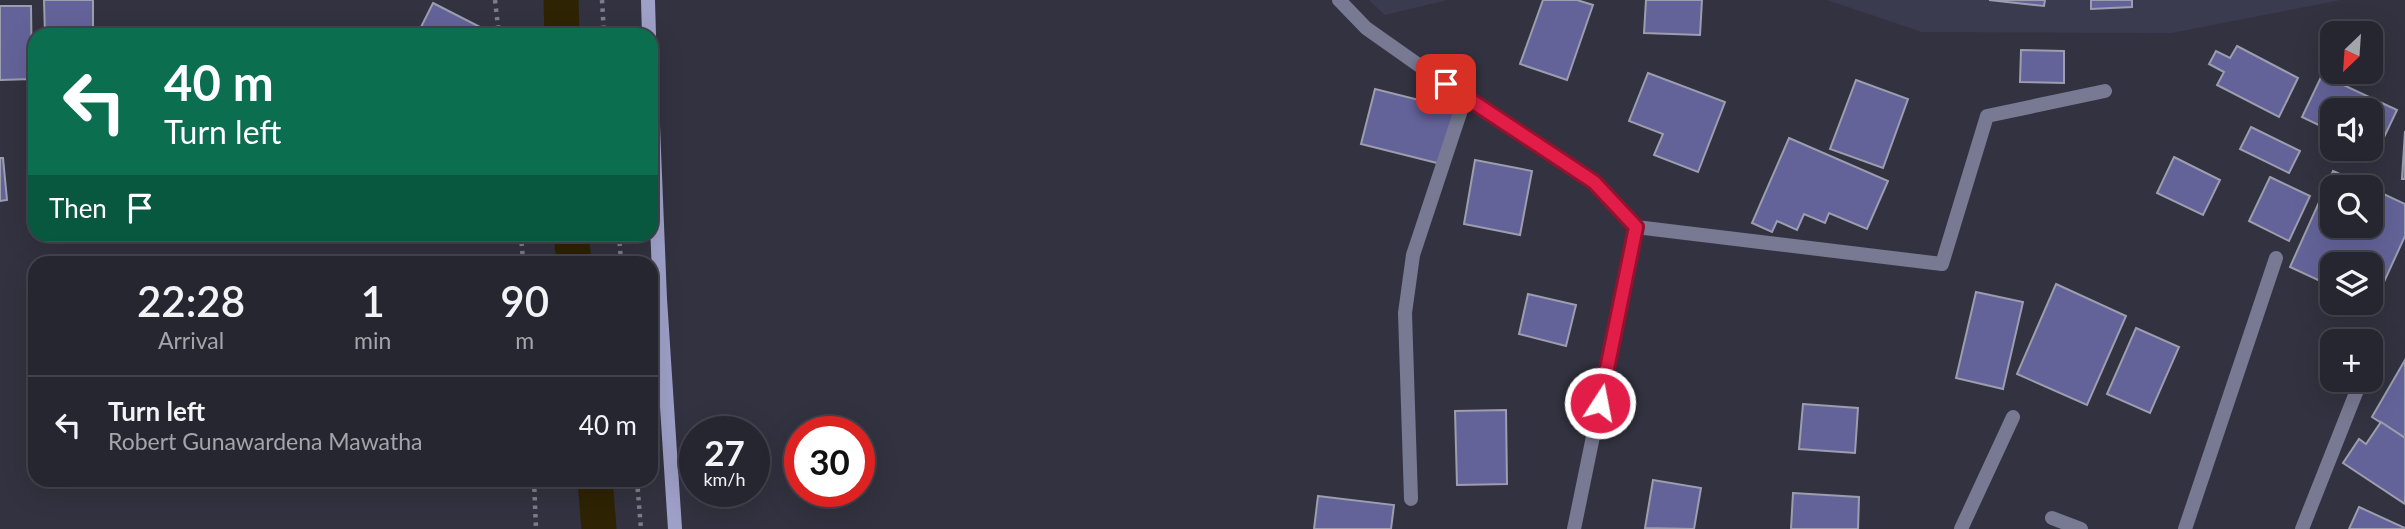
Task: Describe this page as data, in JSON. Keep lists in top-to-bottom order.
{
  "north": "bottom left",
  "page": {
    "map_buttons": "+",
    "turn": ["40 m", "Turn left"],
    "then": "Then",
    "eta": [
      "22:28",
      "Arrival",
      "1",
      "min",
      "90",
      "m"
    ],
    "list": [
      {
        "name": "Turn left",
        "note": "Robert Gunawardena Mawatha",
        "value": "40 m"
      }
    ],
    "speed": "27 km/h",
    "limit": "30"
  }
}
